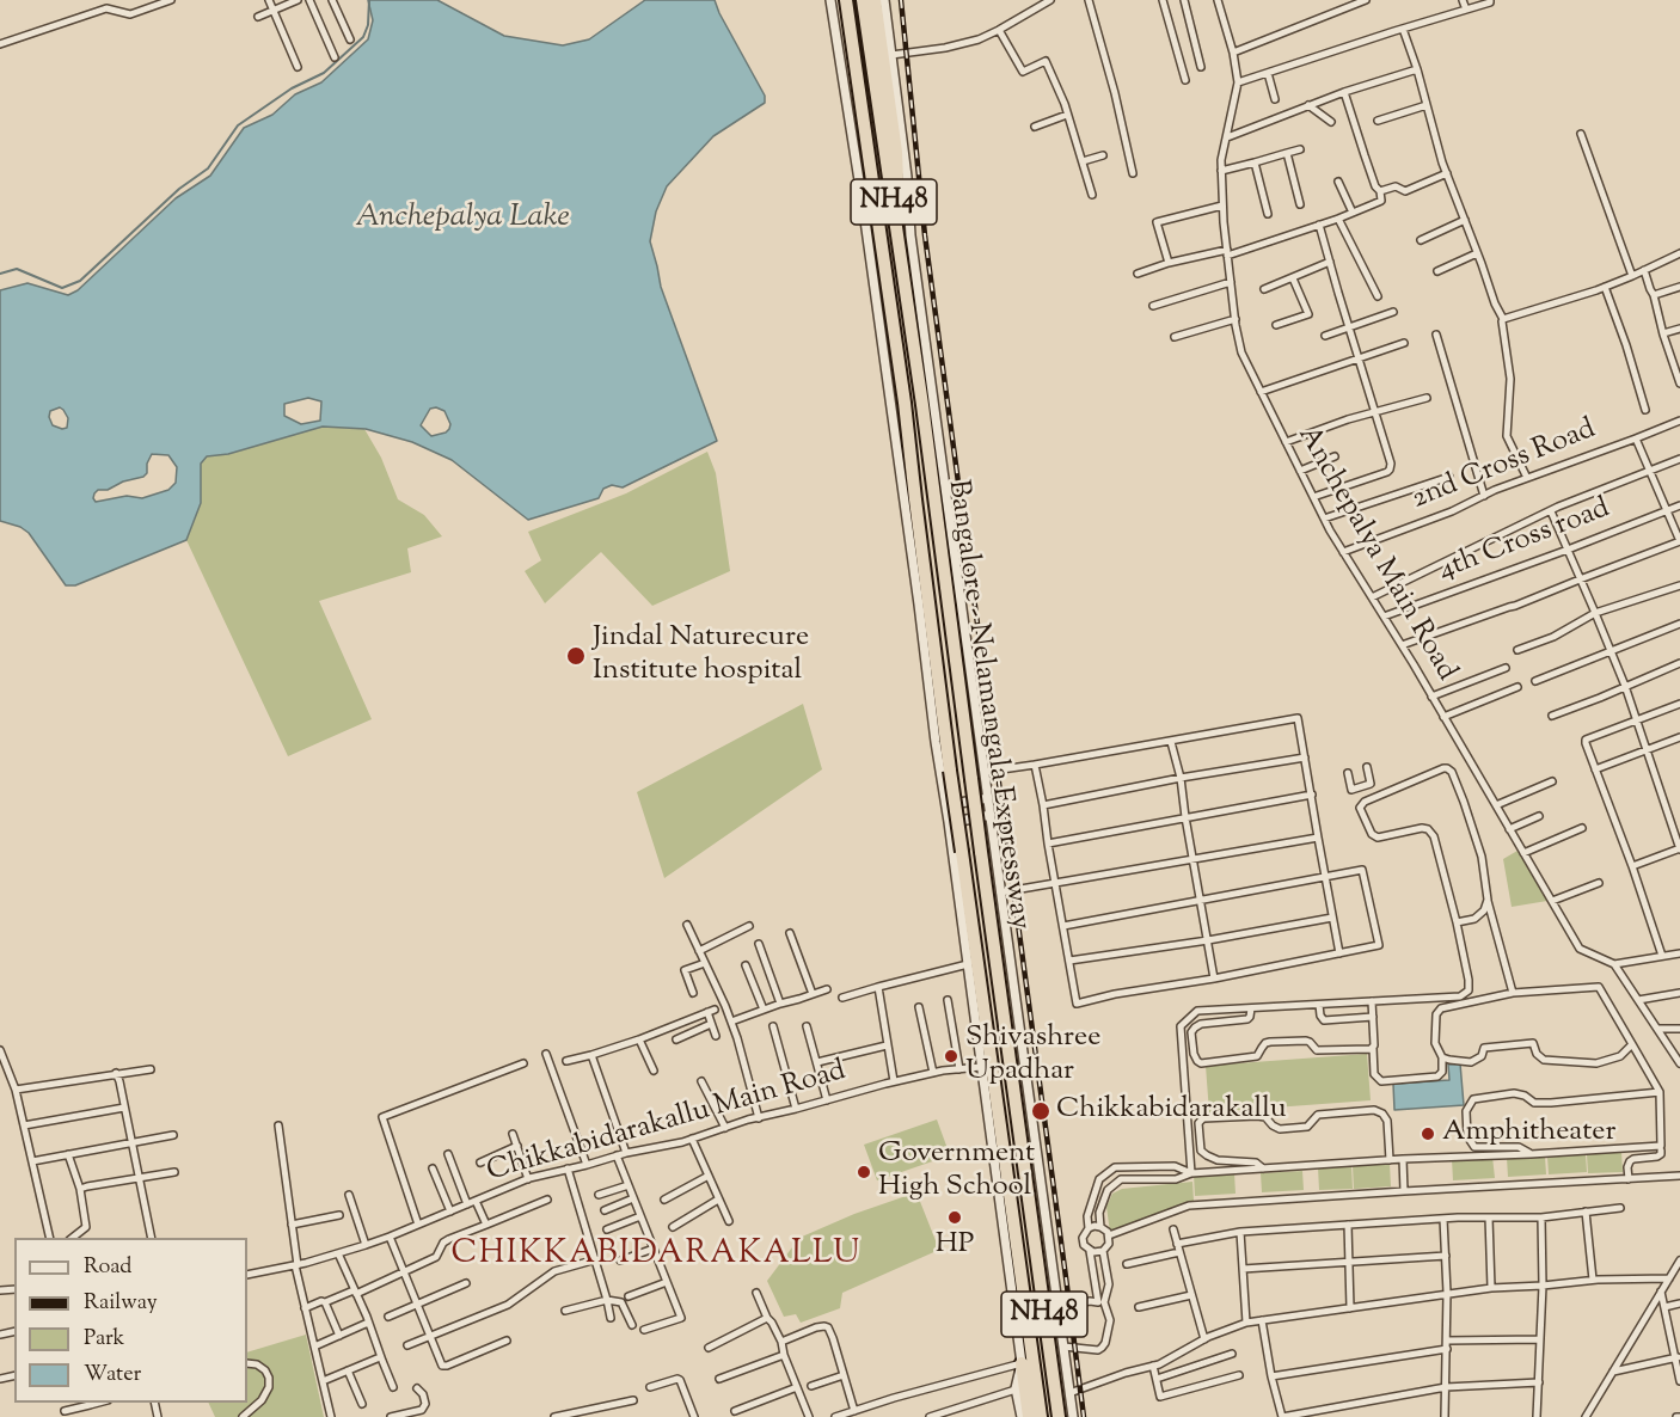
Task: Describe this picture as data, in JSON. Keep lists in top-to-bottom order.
{
  "streets": {
    "highway": ["NH48", "Bangalore - Nelamangala Expressway"],
    "street": [
      "2nd Cross Road",
      "4th Cross road",
      "Anchepalya Main Road",
      "Chikkabidarakallu Main Road"
    ]
  },
  "crossings": [
    ["2nd Cross Road", "Anchepalya Main Road"],
    ["4th Cross road", "Anchepalya Main Road"]
  ],
  "districts": ["CHIKKABIDARAKALLU"],
  "water": ["Anchepalya Lake"],
  "places": [
    "Jindal Naturecure Institute hospital",
    "Shivashree Upadhar",
    "Chikkabidarakallu",
    "Amphitheater",
    "Government High School",
    "HP"
  ],
  "legend": [
    "Road",
    "Railway",
    "Park",
    "Water"
  ]
}
